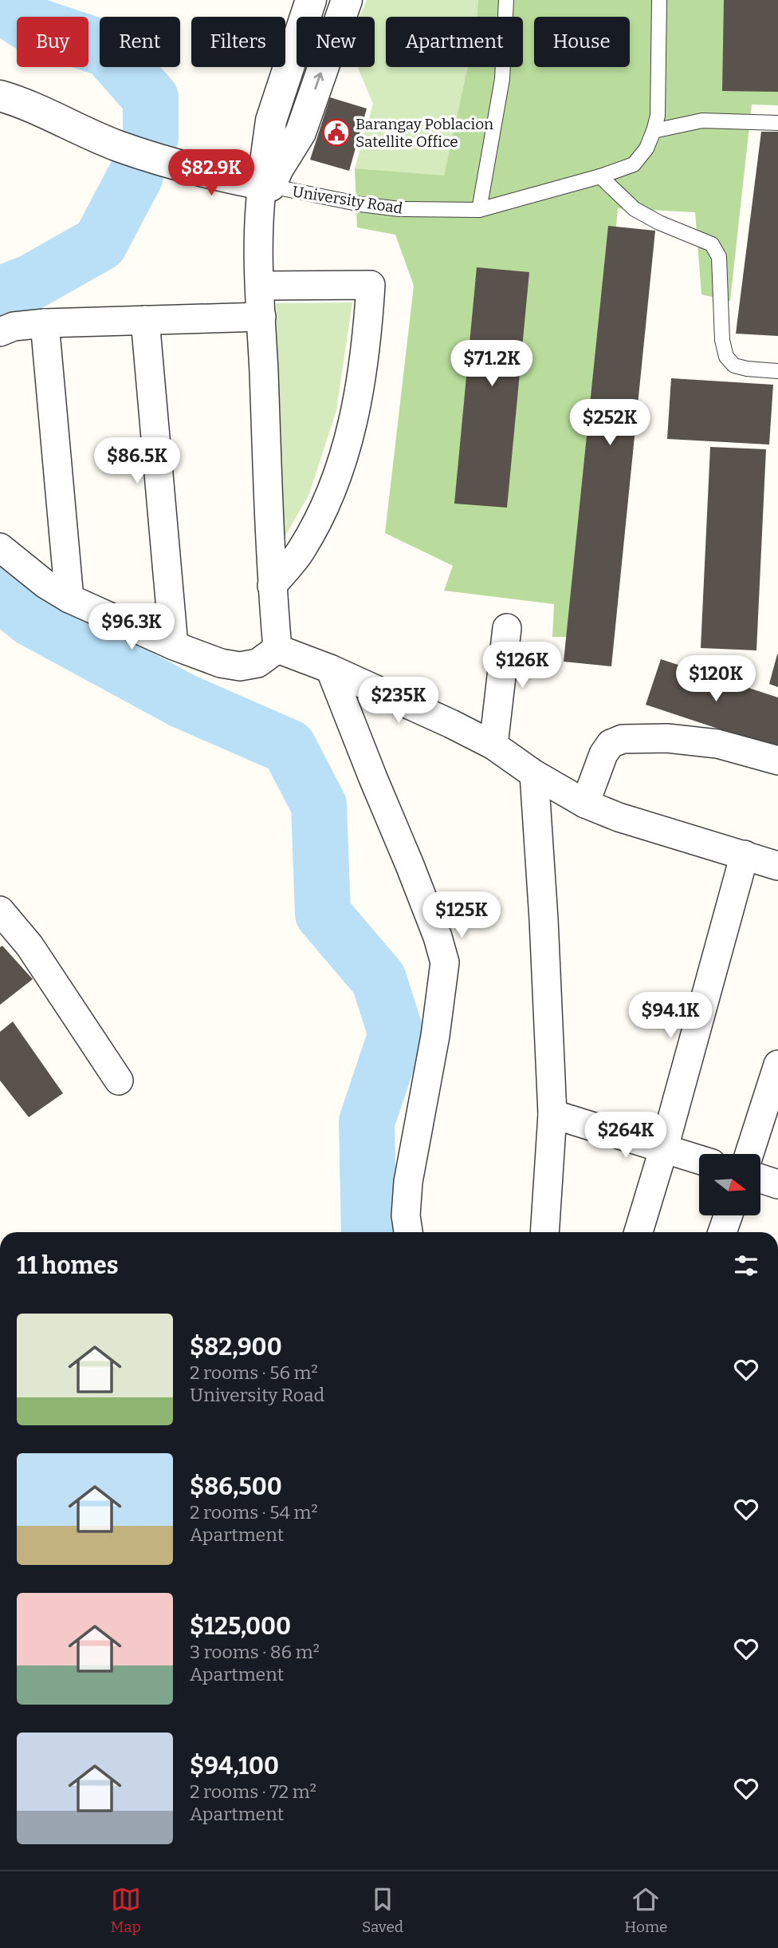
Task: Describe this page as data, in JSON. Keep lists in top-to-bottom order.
{
  "streets": {
    "street": ["University Road"]
  },
  "places": {
    "public building": ["Barangay Poblacion Satellite Office"]
  },
  "north": "right",
  "page": {
    "chip": [
      "Buy",
      "Rent",
      "Filters",
      "New",
      "Apartment",
      "House"
    ],
    "price": [
      "$82.9K",
      "$71.2K",
      "$252K",
      "$86.5K",
      "$96.3K",
      "$126K",
      "$120K",
      "$235K",
      "$125K",
      "$94.1K",
      "$264K"
    ],
    "heading": "11 homes",
    "list": [
      {
        "name": "$82,900",
        "note": "2 rooms · 56 m² · University Road"
      },
      {
        "name": "$86,500",
        "note": "2 rooms · 54 m² · Apartment"
      },
      {
        "name": "$125,000",
        "note": "3 rooms · 86 m² · Apartment"
      },
      {
        "name": "$94,100",
        "note": "2 rooms · 72 m² · Apartment"
      }
    ],
    "tabs": ["Map", "Saved", "Home"]
  }
}
